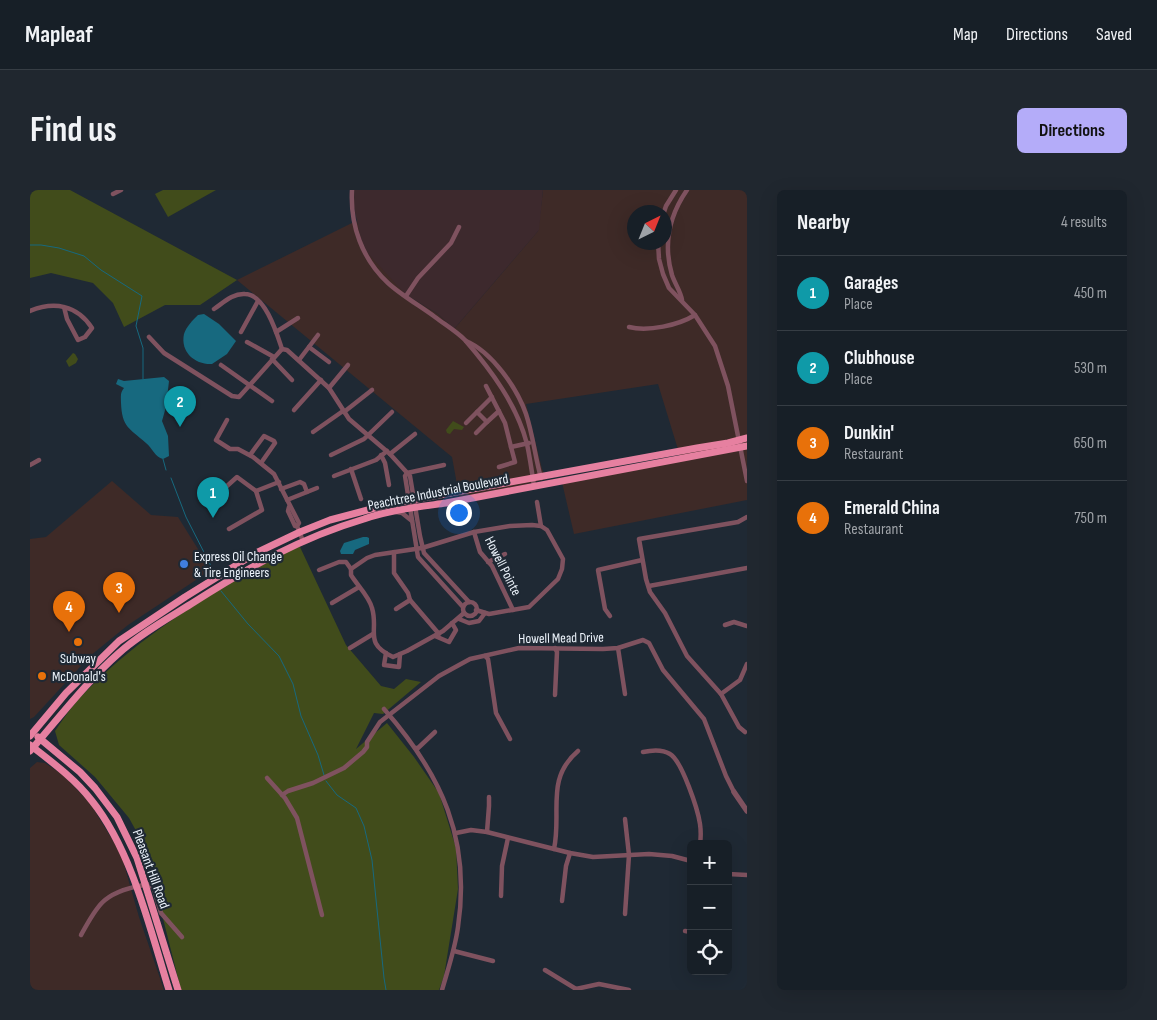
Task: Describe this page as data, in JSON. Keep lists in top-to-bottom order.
{
  "streets": {
    "highway": ["Peachtree Industrial Boulevard", "Pleasant Hill Road"],
    "street": ["Howell Pointe", "Howell Mead Drive"]
  },
  "crossings": [
    ["Peachtree Industrial Boulevard", "Pleasant Hill Road"]
  ],
  "places": ["Express Oil Change & Tire Engineers", "Subway", "McDonald's"],
  "north": "top right",
  "page": {
    "header": "Mapleaf",
    "nav": ["Map", "Directions", "Saved"],
    "buttons": "Directions",
    "title": "Find us",
    "heading": ["Nearby", "4 results"],
    "list": [
      {
        "mark": "1",
        "name": "Garages",
        "note": "Place",
        "value": "450 m"
      },
      {
        "mark": "2",
        "name": "Clubhouse",
        "note": "Place",
        "value": "530 m"
      },
      {
        "mark": "3",
        "name": "Dunkin'",
        "note": "Restaurant",
        "value": "650 m"
      },
      {
        "mark": "4",
        "name": "Emerald China",
        "note": "Restaurant",
        "value": "750 m"
      }
    ],
    "pins": [
      "2",
      "1",
      "3",
      "4"
    ],
    "map_buttons": ["+", "−"]
  }
}
